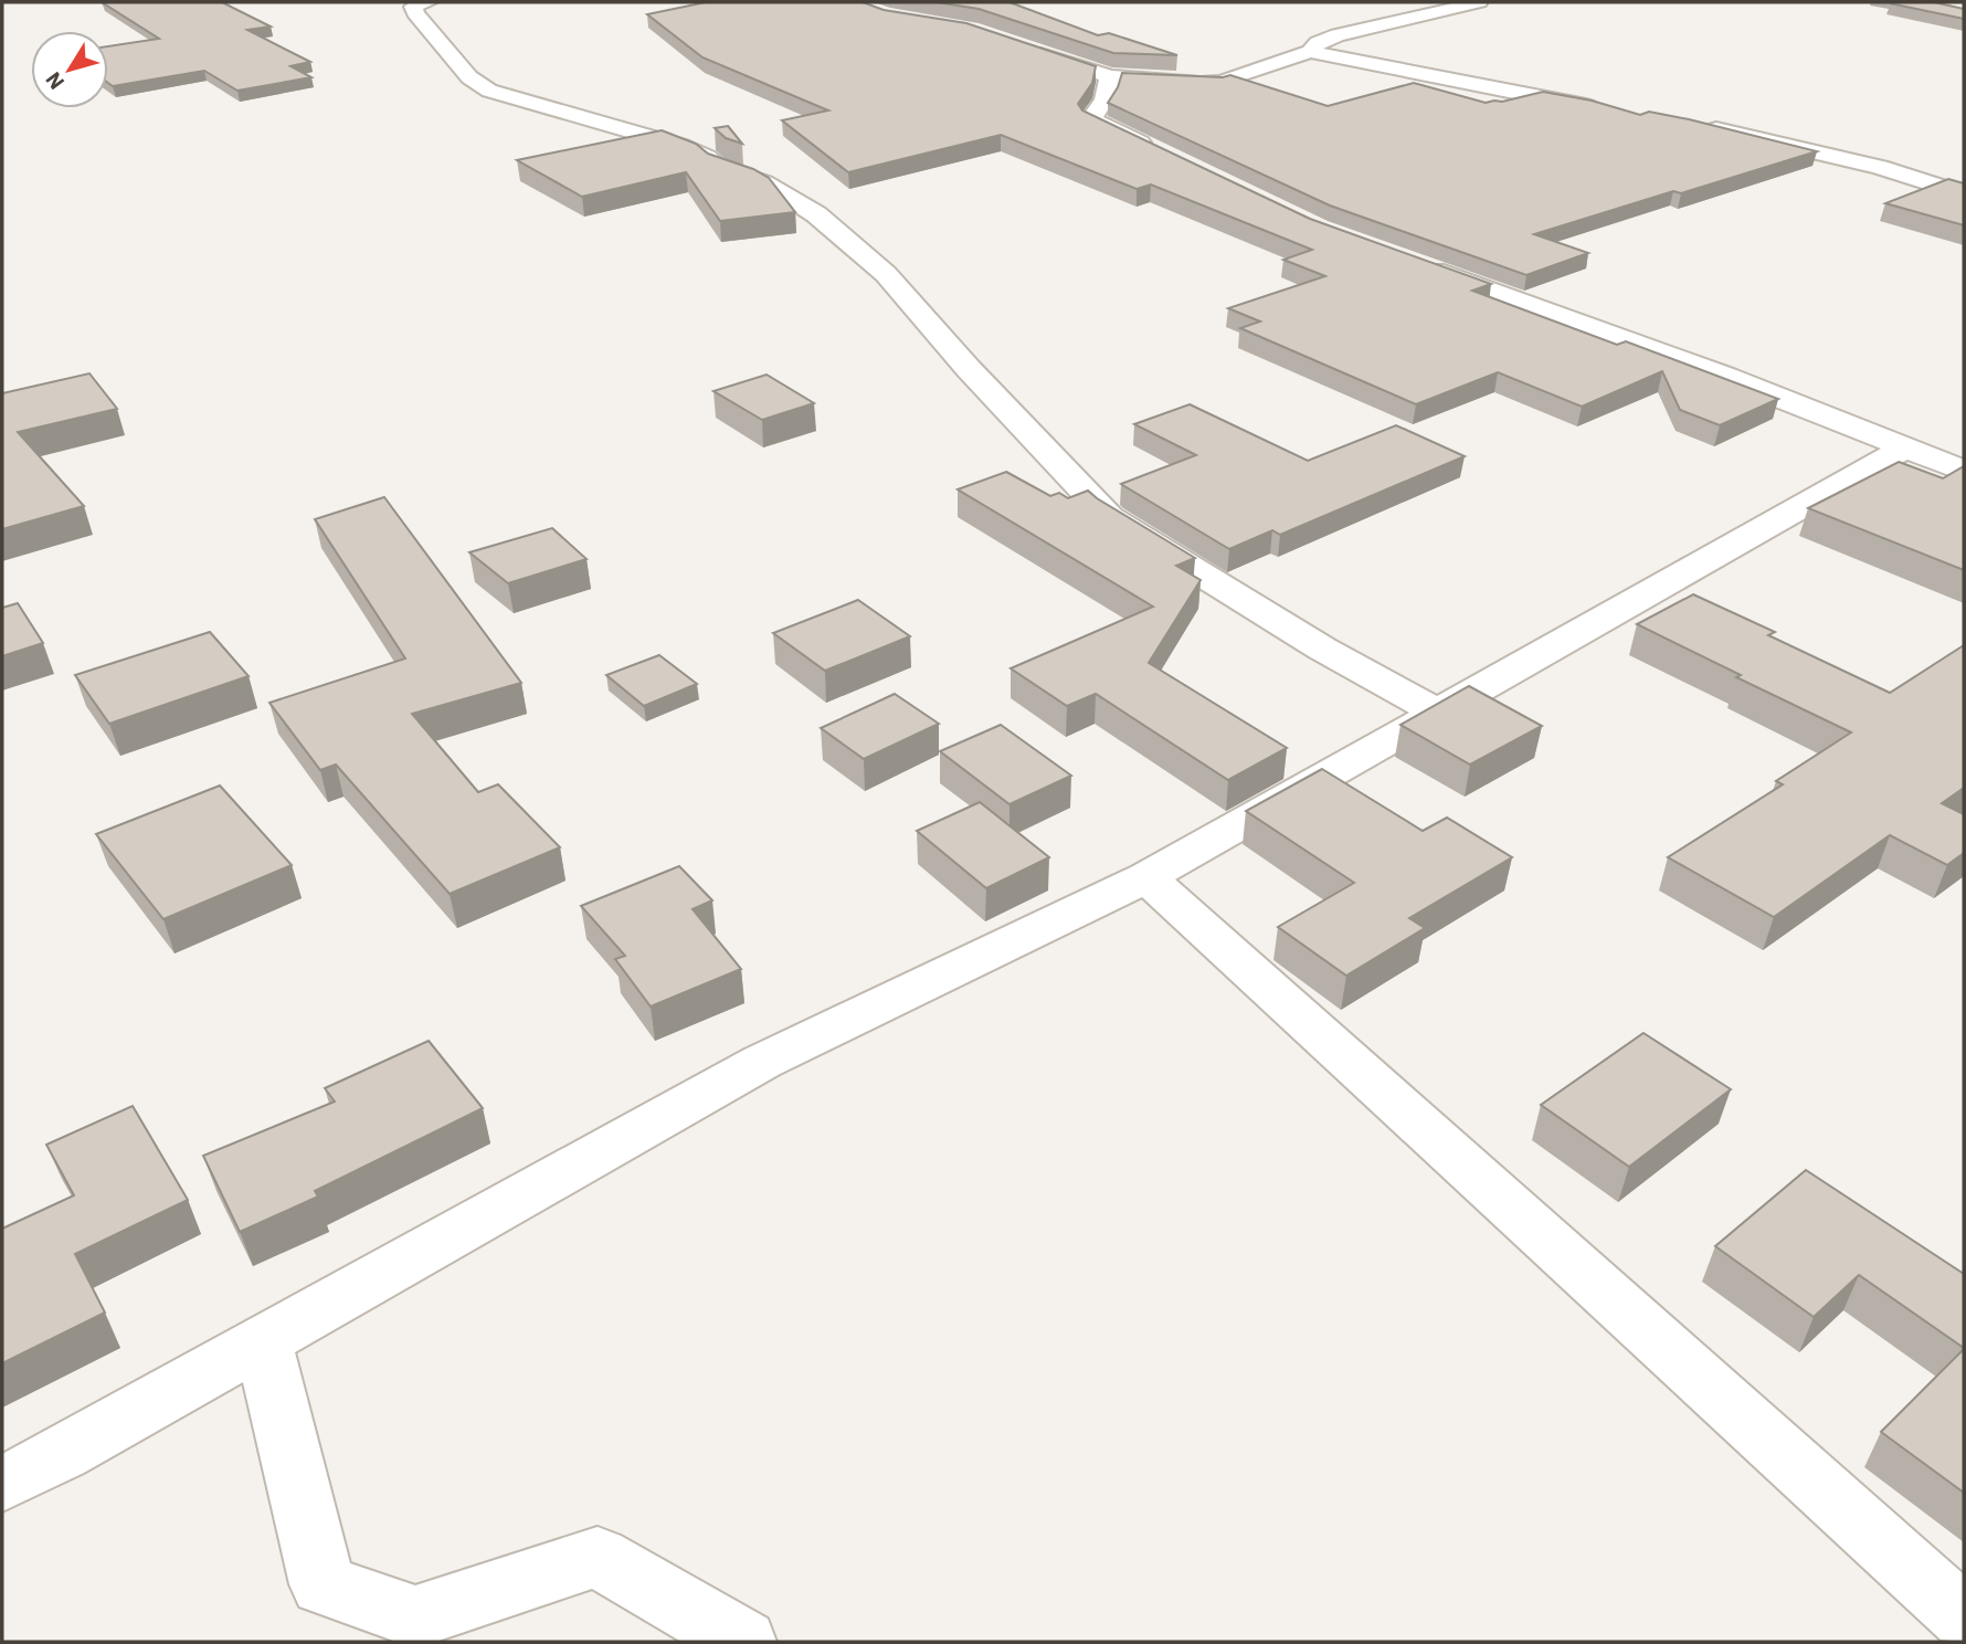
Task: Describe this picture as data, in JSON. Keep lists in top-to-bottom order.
{
  "north": "bottom left"
}
